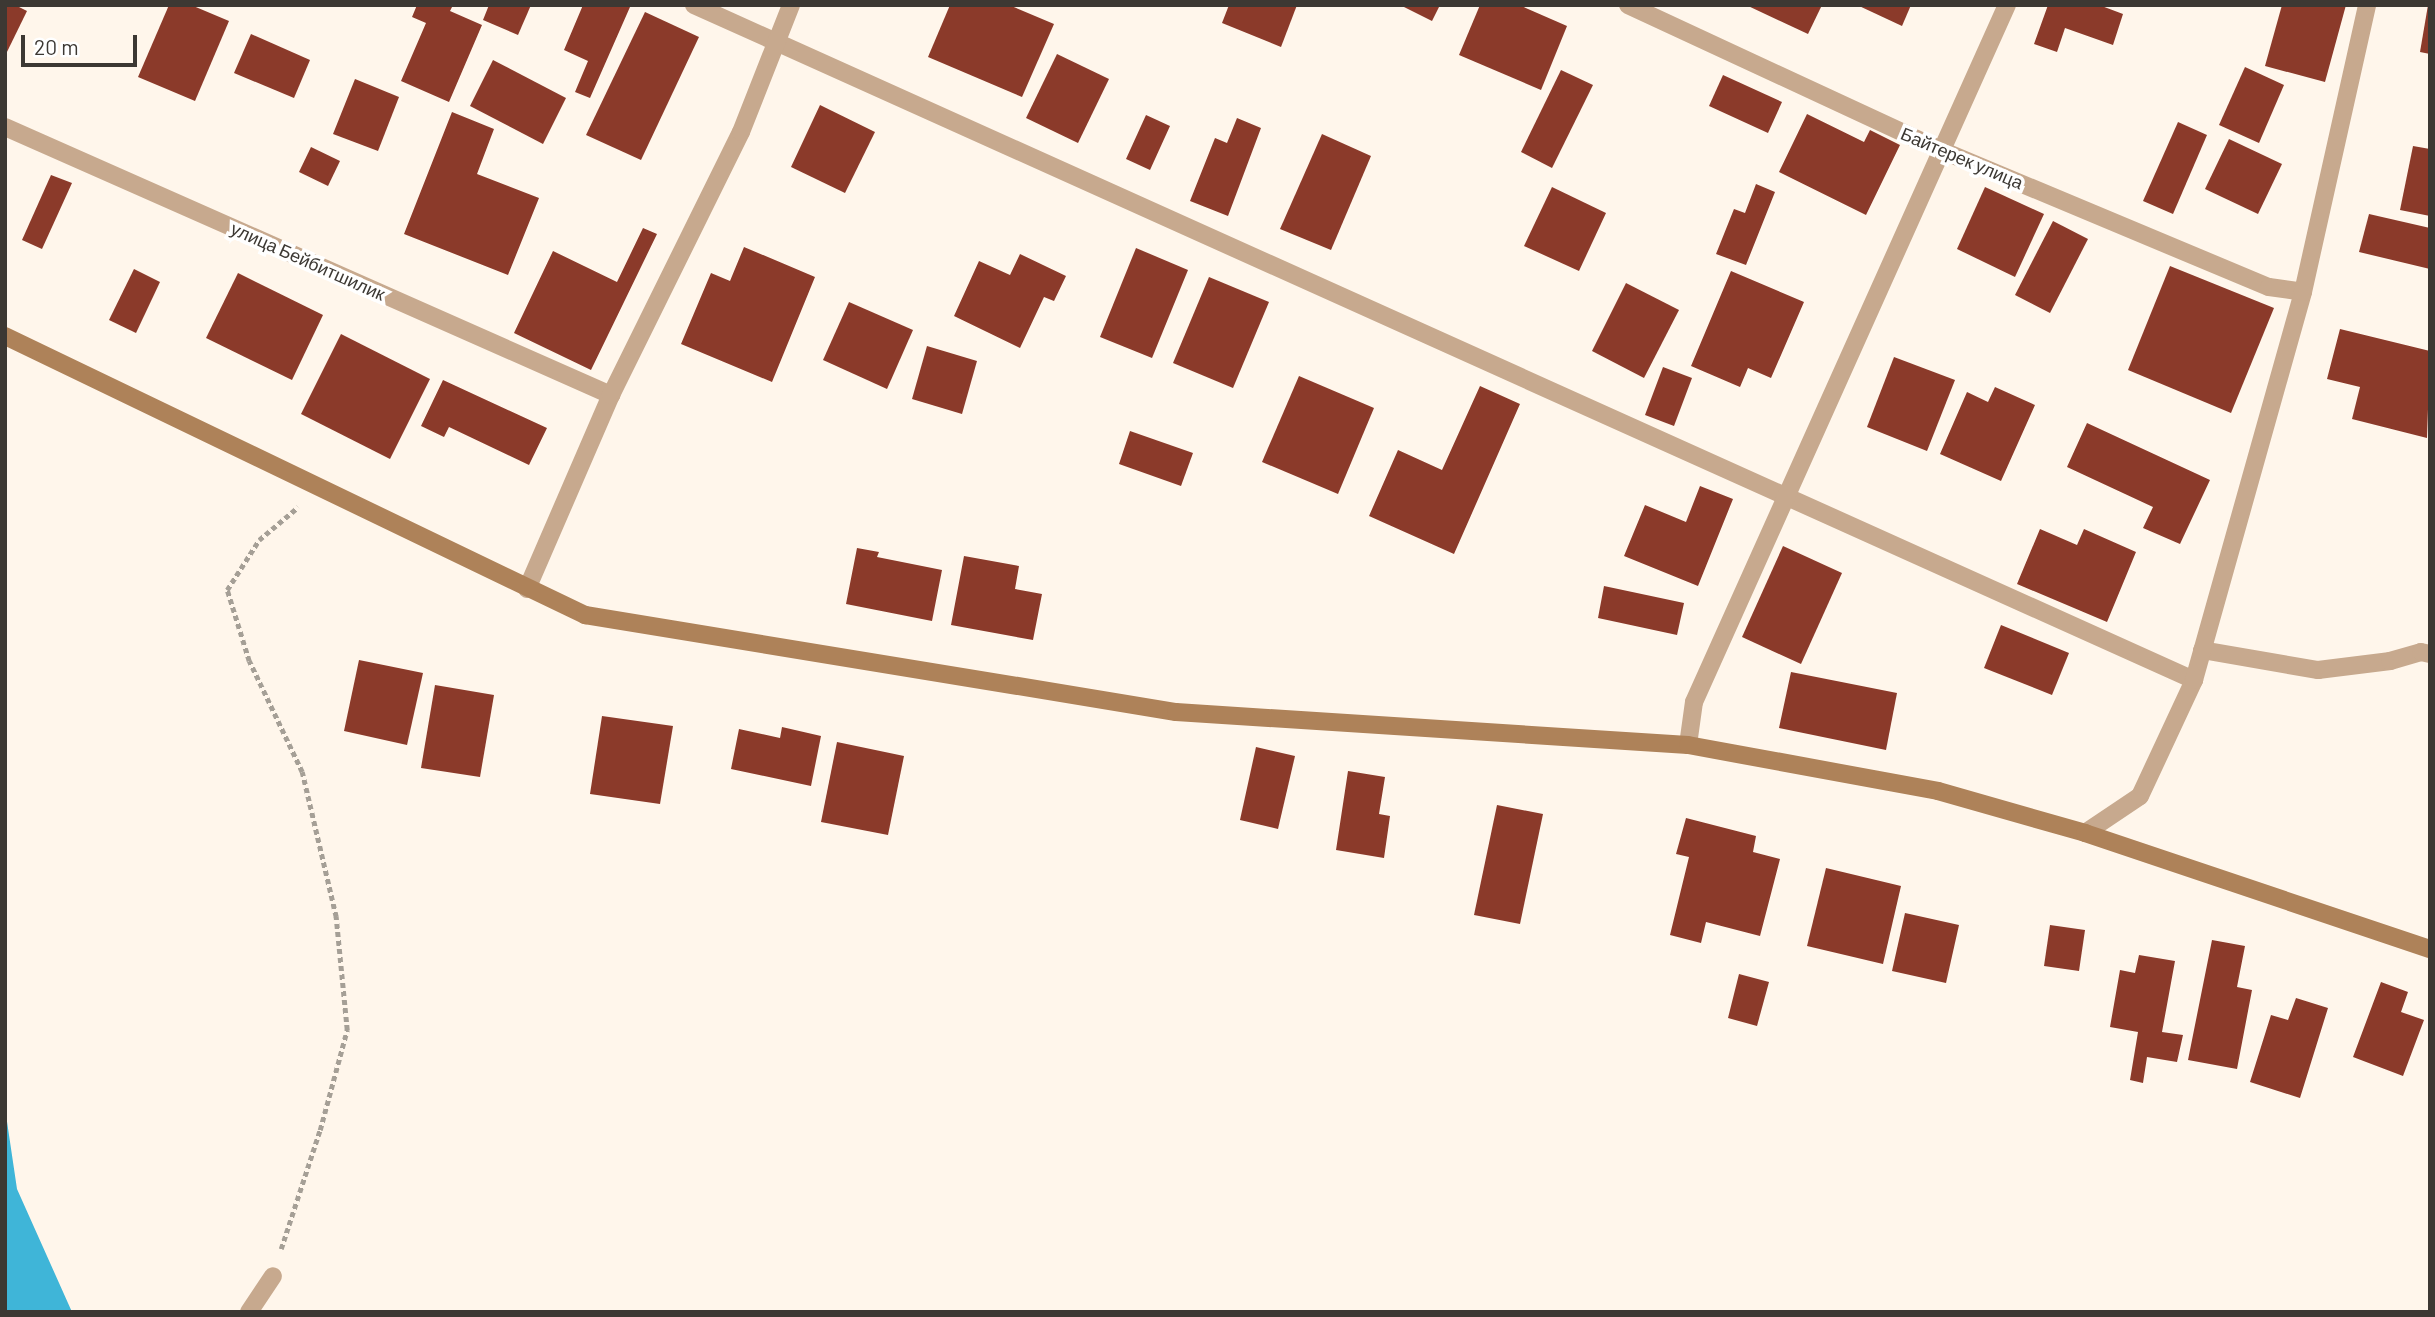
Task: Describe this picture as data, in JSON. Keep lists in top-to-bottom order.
{
  "streets": {
    "street": ["Байтерек улица", "улица Бейбитшилик"]
  },
  "scale_bar": "20 m"
}
